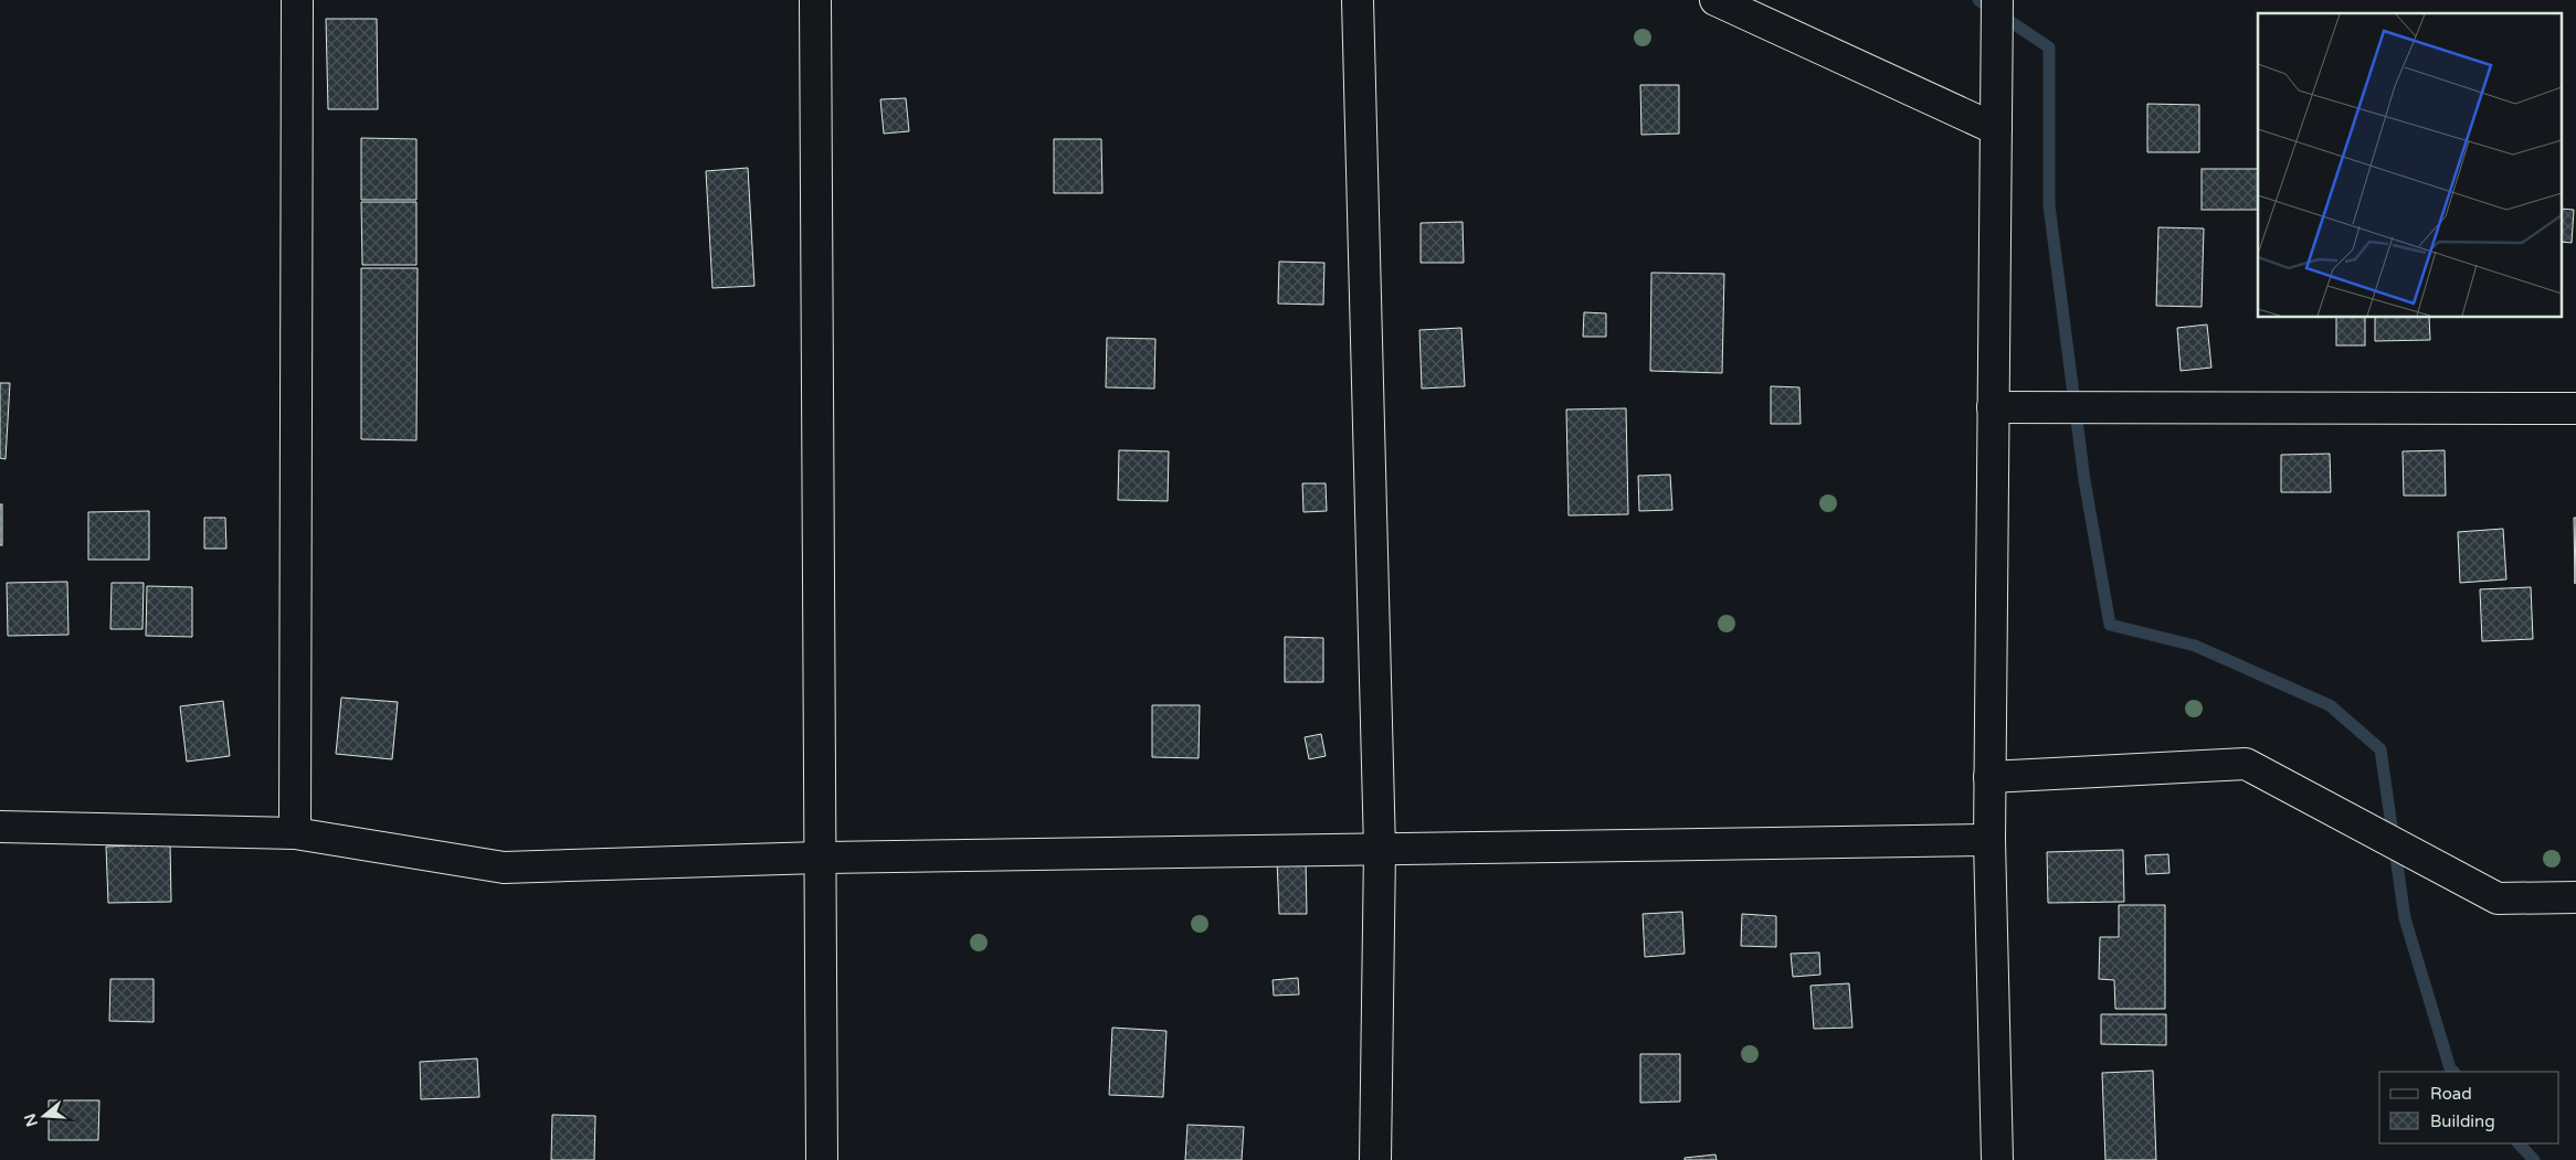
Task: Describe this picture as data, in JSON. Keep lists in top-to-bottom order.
{
  "legend": ["Road", "Building"],
  "north": "left"
}
